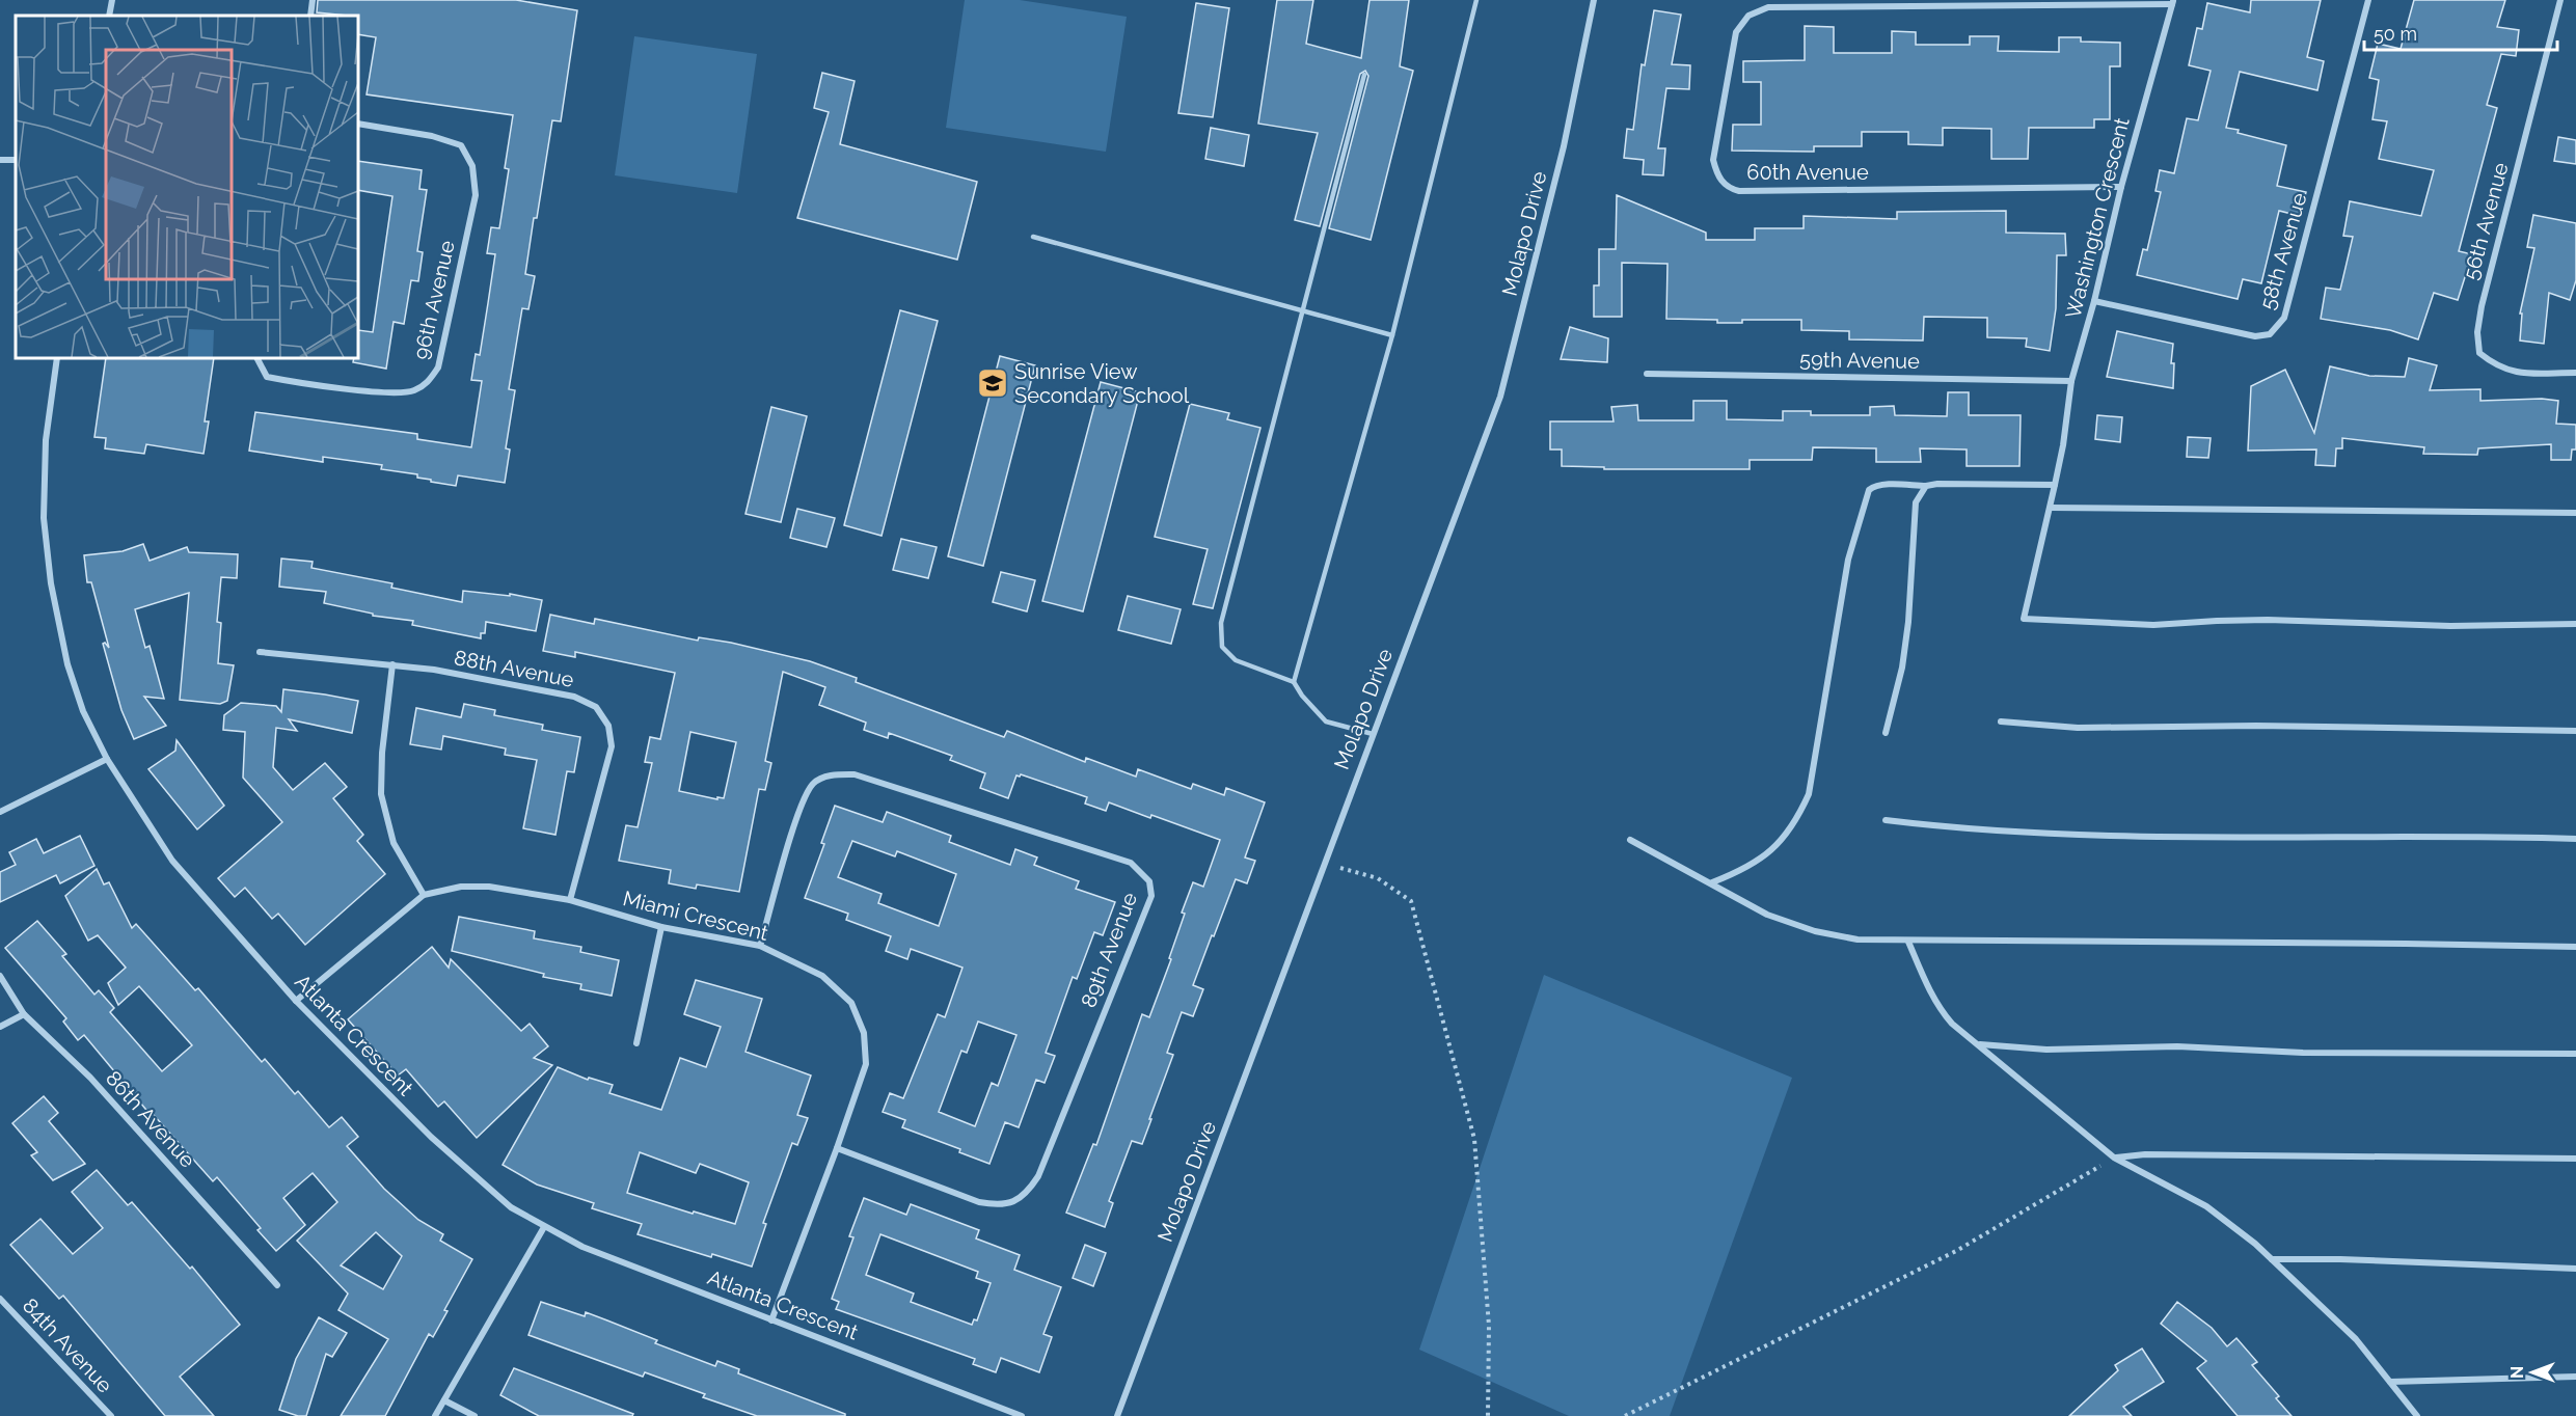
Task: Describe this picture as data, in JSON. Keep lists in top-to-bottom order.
{
  "streets": {
    "street": [
      "60th Avenue",
      "Washington Crescent",
      "56th Avenue",
      "Molapo Drive",
      "58th Avenue",
      "96th Avenue",
      "59th Avenue",
      "88th Avenue",
      "Miami Crescent",
      "89th Avenue",
      "Atlanta Crescent",
      "86th Avenue",
      "84th Avenue"
    ]
  },
  "crossings": [
    ["60th Avenue", "Washington Crescent"],
    ["Washington Crescent", "58th Avenue"],
    ["Washington Crescent", "59th Avenue"],
    ["88th Avenue", "Miami Crescent"],
    ["Miami Crescent", "89th Avenue"],
    ["Miami Crescent", "Atlanta Crescent"]
  ],
  "places": {
    "school or university": ["Sunrise View Secondary School"]
  },
  "scale_bar": "50 m",
  "north": "left"
}
